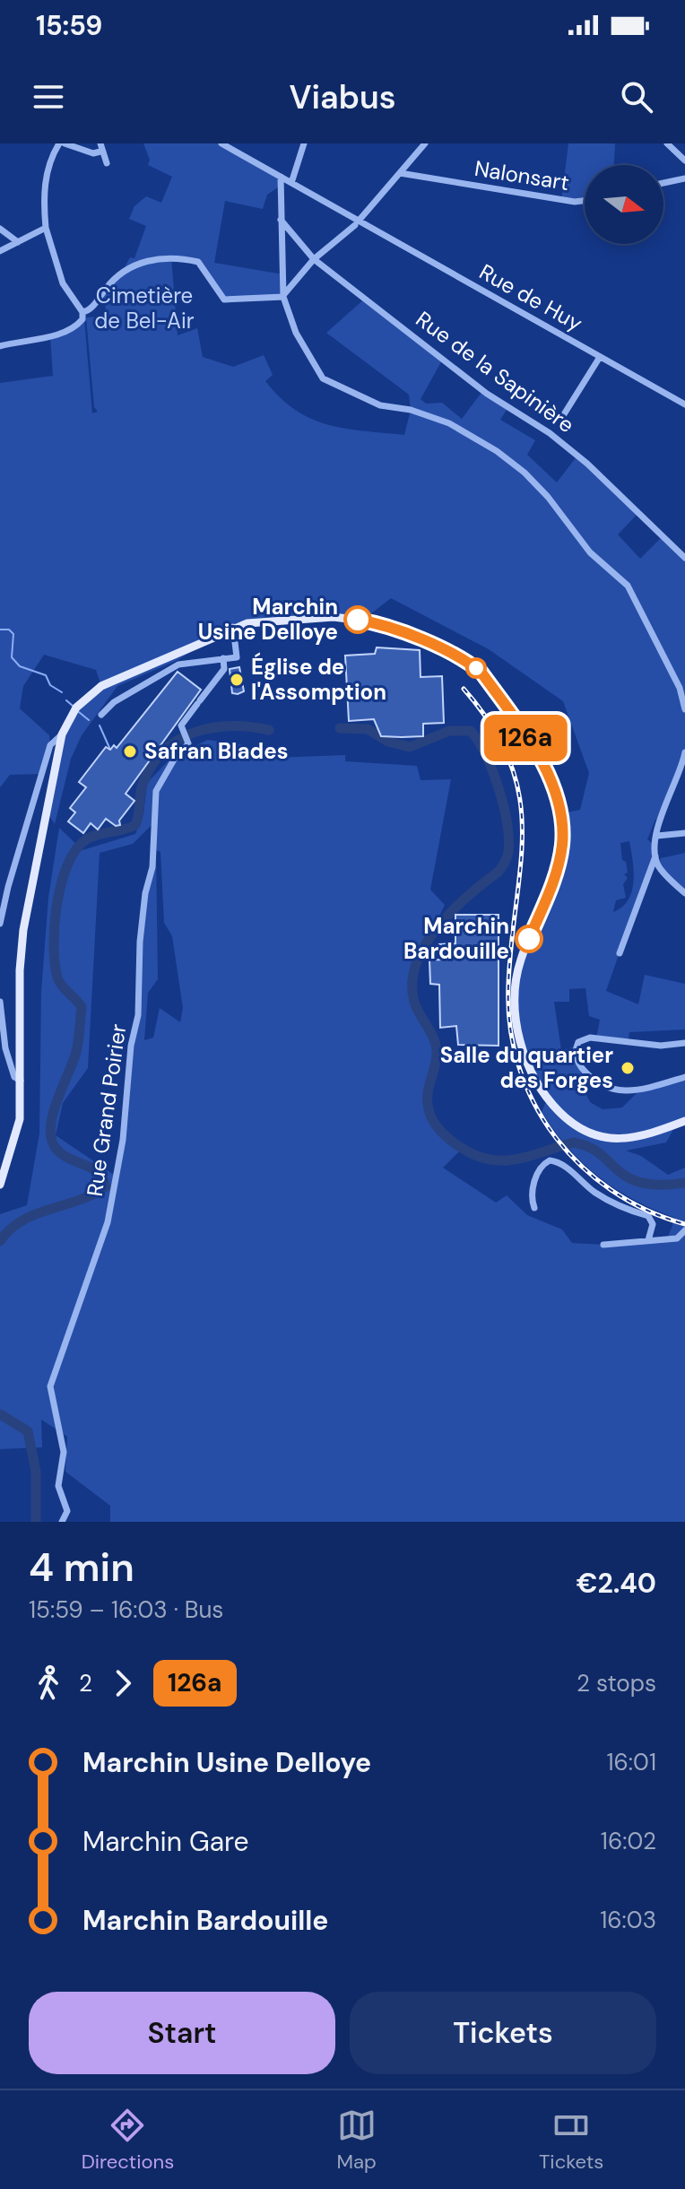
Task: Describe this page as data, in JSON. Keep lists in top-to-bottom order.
{
  "streets": {
    "street": [
      "Nalonsart",
      "Rue de Huy",
      "Rue de la Sapinière",
      "Rue Grand Poirier"
    ]
  },
  "parks": ["Cimetière de Bel-Air"],
  "places": [
    "Marchin Usine Delloye",
    "Église de l'Assomption",
    "Safran Blades",
    "Marchin Bardouille",
    "Salle du quartier des Forges"
  ],
  "lines": ["bus line 126a"],
  "north": "right",
  "page": {
    "status": "15:59",
    "header": "Viabus",
    "on_map": "126a",
    "heading": ["4 min", "15:59 – 16:03 · Bus", "€2.40"],
    "legs": ["2", "126a", "2 stops"],
    "list": [
      {
        "name": "Marchin Usine Delloye",
        "value": "16:01"
      },
      {
        "name": "Marchin Gare",
        "value": "16:02"
      },
      {
        "name": "Marchin Bardouille",
        "value": "16:03"
      }
    ],
    "buttons": ["Start", "Tickets"],
    "tabs": ["Directions", "Map", "Tickets"]
  }
}
